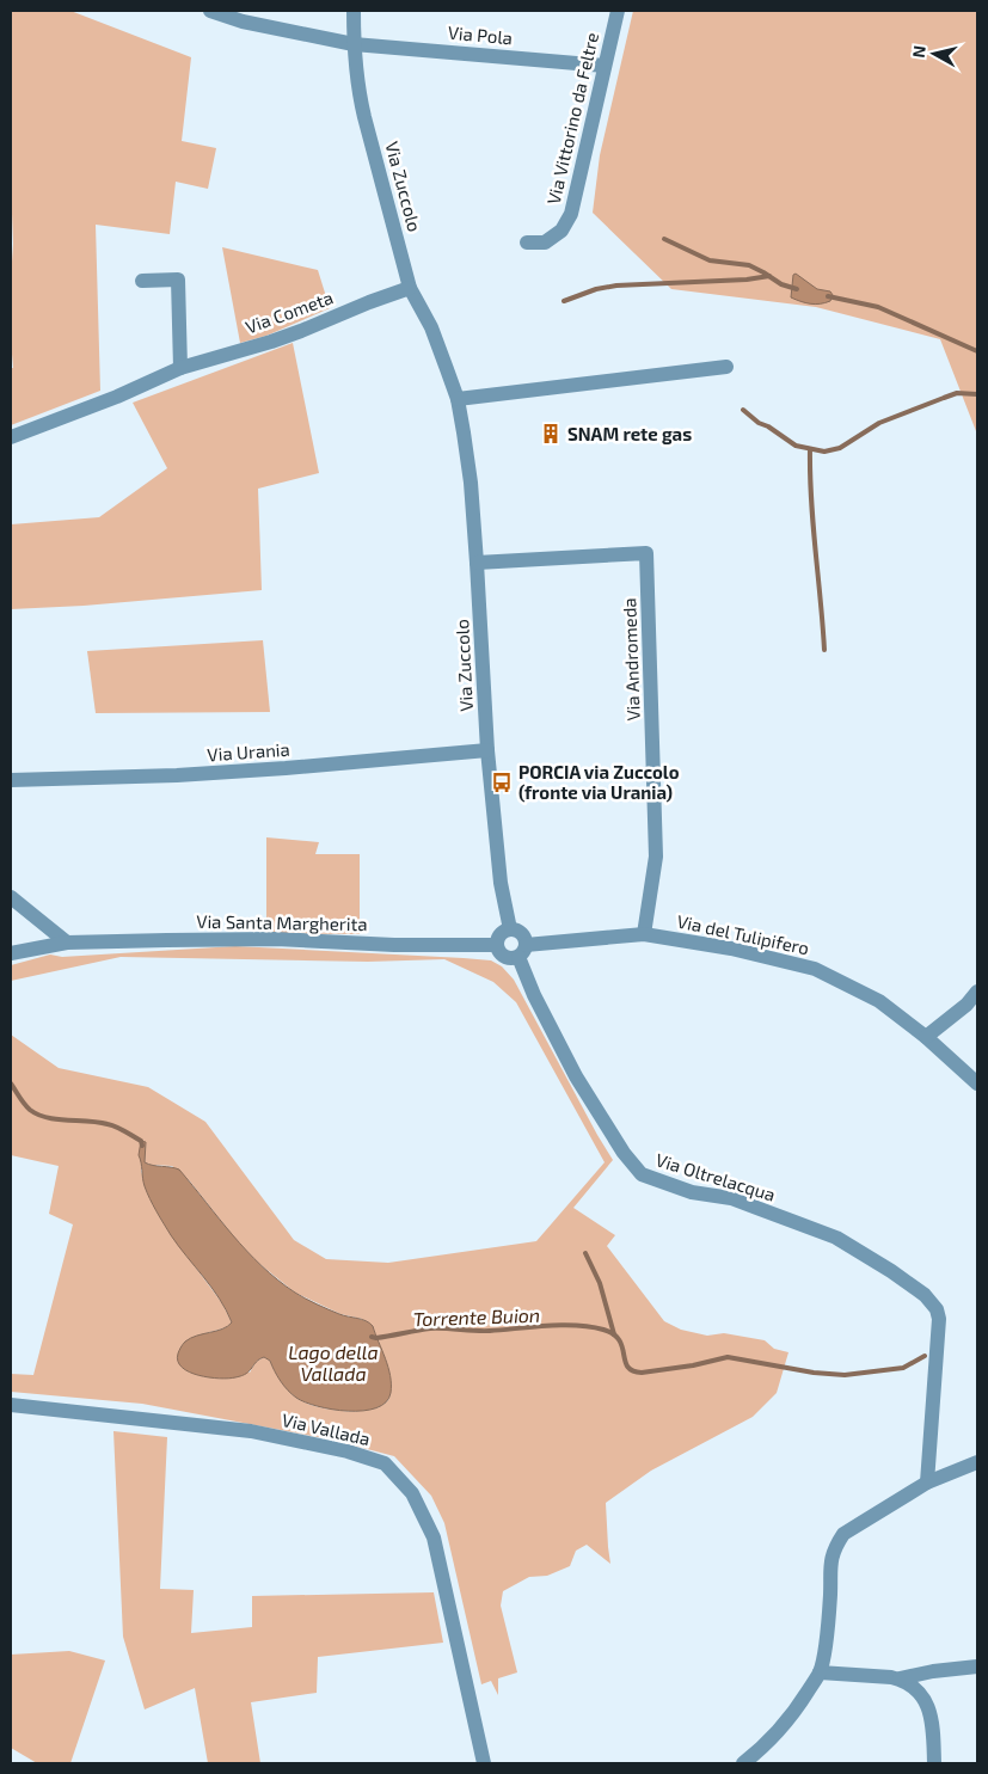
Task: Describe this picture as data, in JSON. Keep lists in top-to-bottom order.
{
  "streets": {
    "street": [
      "Via Pola",
      "Via Vittorino da Feltre",
      "Via Zuccolo",
      "Via Cometa",
      "Via Andromeda",
      "Via Urania",
      "Via Santa Margherita",
      "Via del Tulipifero",
      "Via Oltrelacqua",
      "Via Vallada"
    ]
  },
  "crossings": [
    ["Via Pola", "Via Vittorino da Feltre"],
    ["Via Pola", "Via Zuccolo"],
    ["Via Zuccolo", "Via Cometa"],
    ["Via Zuccolo", "Via Andromeda"],
    ["Via Zuccolo", "Via Urania"],
    ["Via Zuccolo", "Via Santa Margherita"],
    ["Via Zuccolo", "Via del Tulipifero"],
    ["Via Zuccolo", "Via Oltrelacqua"],
    ["Via Andromeda", "Via del Tulipifero"],
    ["Via Santa Margherita", "Via del Tulipifero"],
    ["Via Santa Margherita", "Via Oltrelacqua"],
    ["Via del Tulipifero", "Via Oltrelacqua"]
  ],
  "water": ["Torrente Buion", "Lago della Vallada"],
  "places": {
    "building": ["SNAM rete gas"],
    "bus stop": ["PORCIA via Zuccolo (fronte via Urania)"]
  },
  "north": "left"
}
